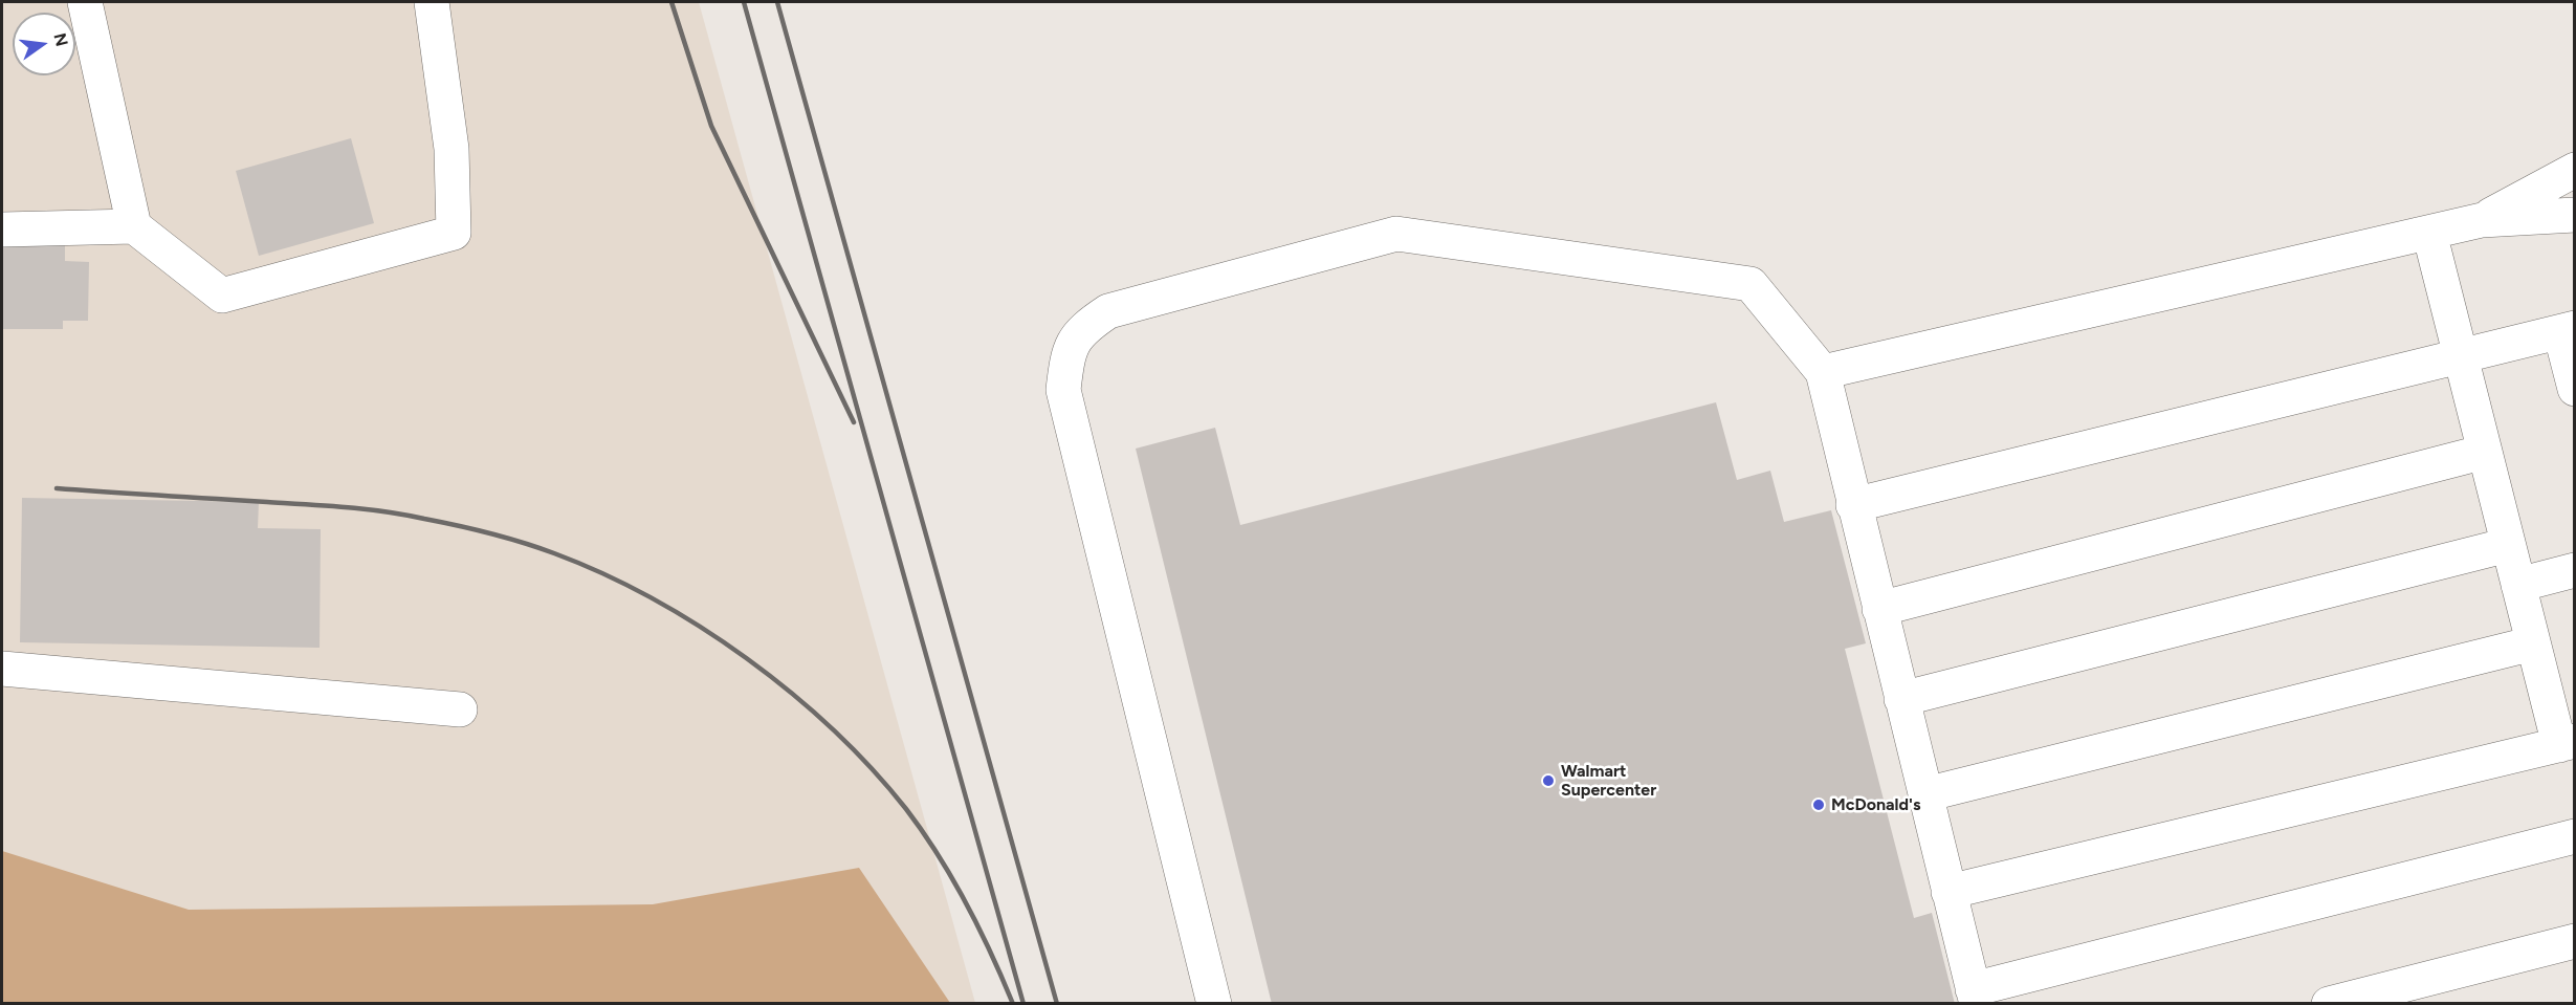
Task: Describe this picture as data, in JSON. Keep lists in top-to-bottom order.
{
  "places": ["Walmart Supercenter", "McDonald's"],
  "north": "right"
}
